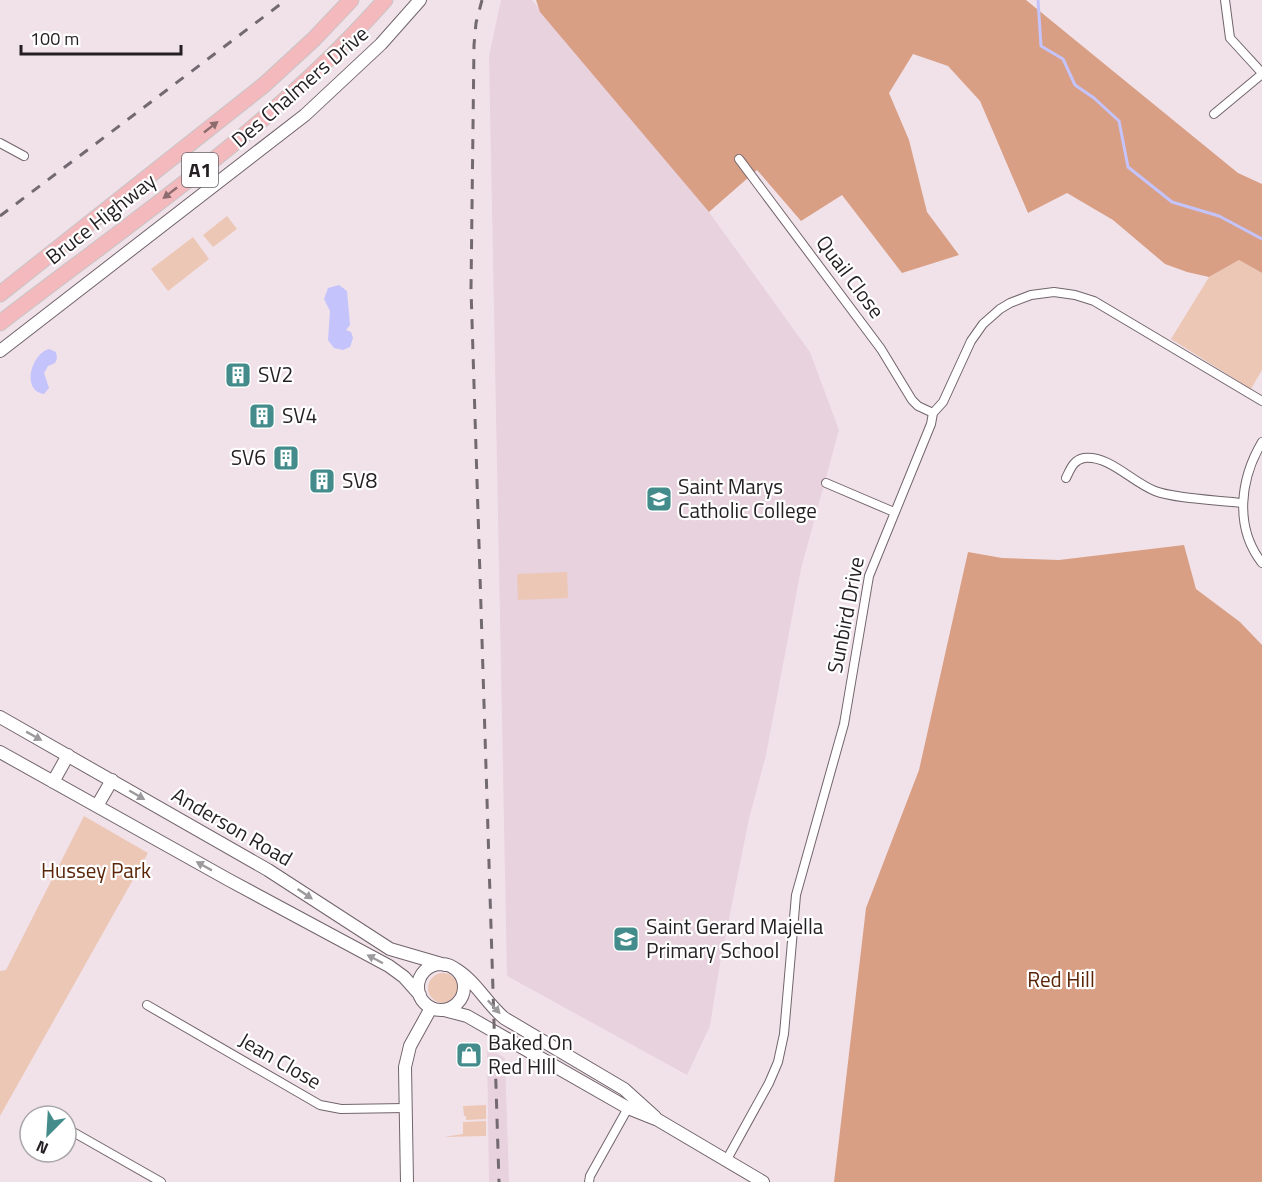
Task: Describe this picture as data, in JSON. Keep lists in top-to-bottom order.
{
  "streets": {
    "highway": ["A1", "Bruce Highway"],
    "street": [
      "Des Chalmers Drive",
      "Quail Close",
      "Sunbird Drive",
      "Anderson Road",
      "Jean Close"
    ]
  },
  "crossings": [
    ["Quail Close", "Sunbird Drive"],
    ["Sunbird Drive", "Anderson Road"]
  ],
  "parks": ["Hussey Park", "Red Hill"],
  "places": {
    "building": [
      "SV2",
      "SV4",
      "SV6",
      "SV8"
    ],
    "school or university": ["Saint Marys Catholic College", "Saint Gerard Majella Primary School"],
    "shop": ["Baked On Red HIll"]
  },
  "scale_bar": "100 m",
  "north": "bottom left"
}
